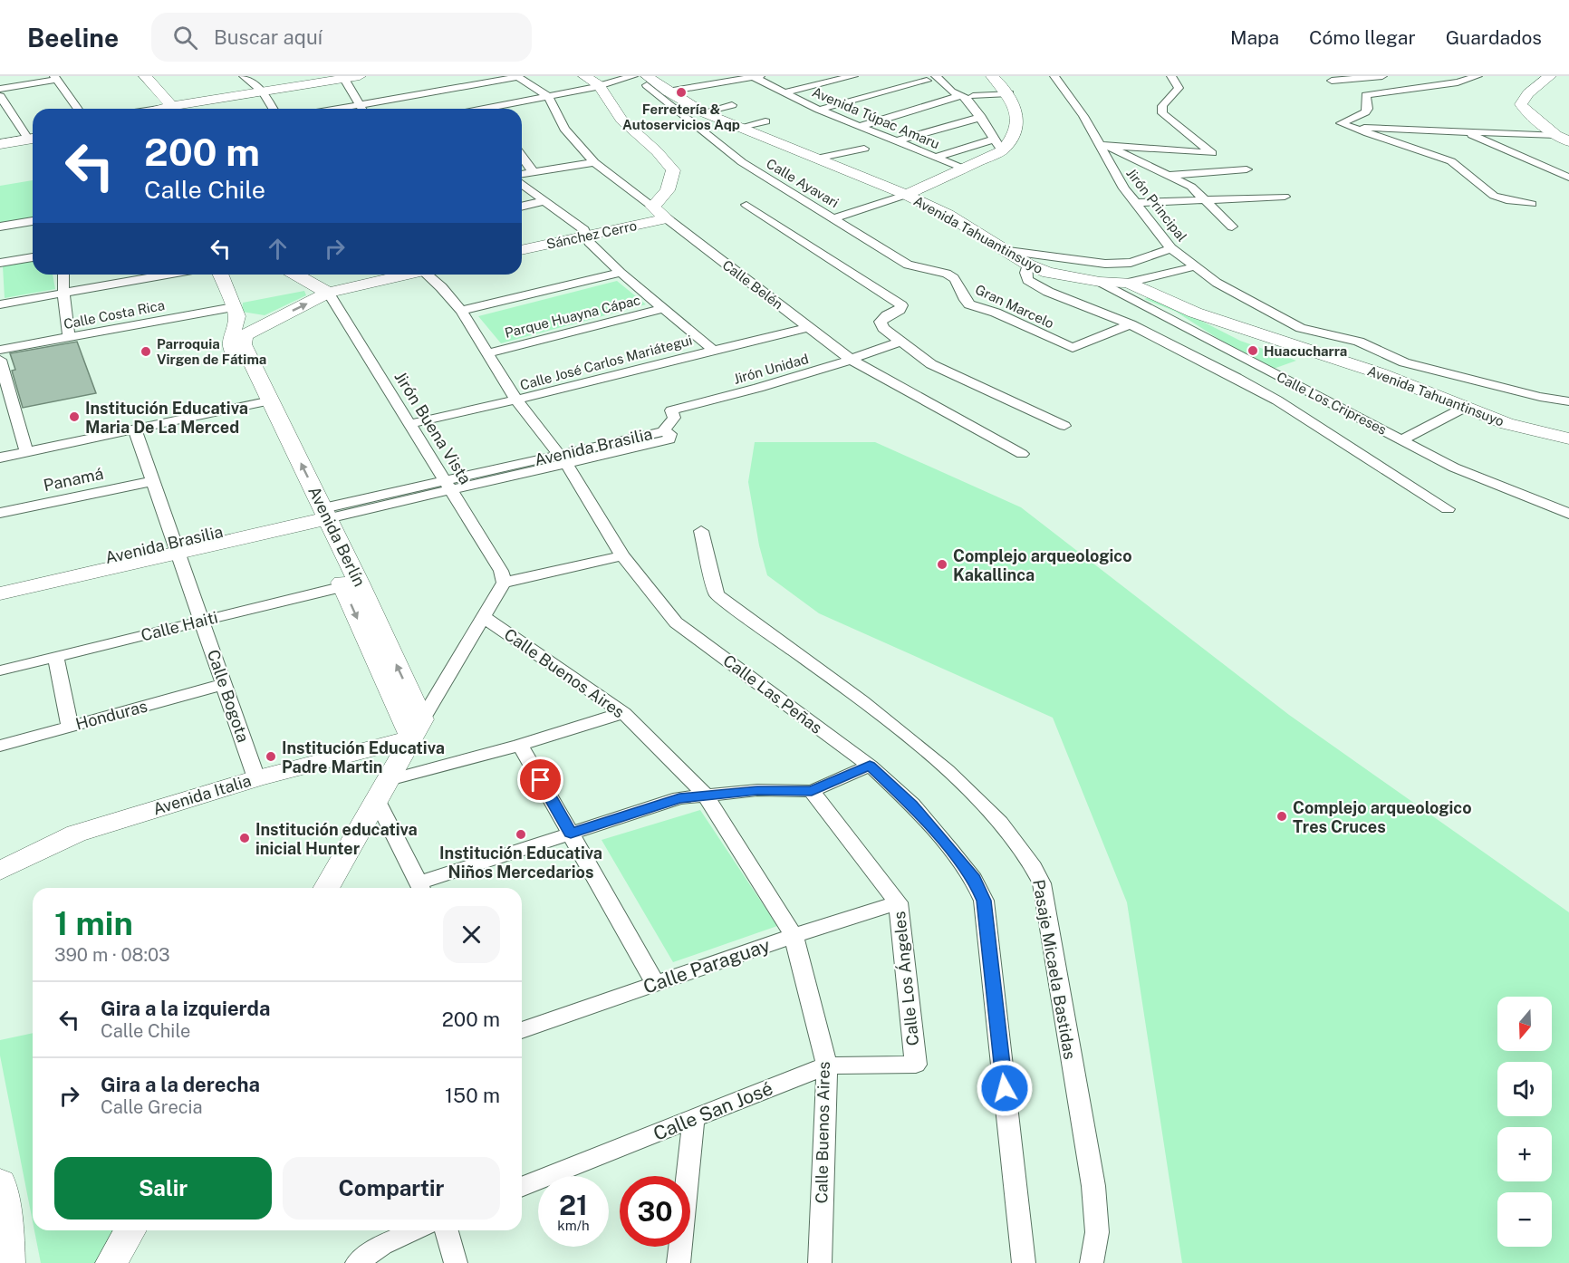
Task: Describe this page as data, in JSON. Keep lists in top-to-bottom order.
{
  "streets": {
    "street": [
      "Avenida Túpac Amaru",
      "Calle Ayavari",
      "Jirón Principal",
      "Sánchez Cerro",
      "Avenida Tahuantinsuyo",
      "Calle Belén",
      "Gran Marcelo",
      "Calle Costa Rica",
      "Parque Huayna Cápac",
      "Calle José Carlos Mariátegui",
      "Jirón Unidad",
      "Calle Los Cripreses",
      "Jirón Buena Vista",
      "Avenida Brasilia",
      "Panamá",
      "Avenida Berlín",
      "Calle Haiti",
      "Calle Buenos Aires",
      "Calle Las Peñas",
      "Calle Bogota",
      "Honduras",
      "Avenida Italia",
      "Calle Paraguay",
      "Pasaje Micaela Bastidas",
      "Calle Los Ángeles",
      "Calle San José"
    ]
  },
  "crossings": [
    ["Calle Ayavari", "Avenida Tahuantinsuyo"],
    ["Calle Ayavari", "Gran Marcelo"],
    ["Sánchez Cerro", "Calle Belén"],
    ["Avenida Tahuantinsuyo", "Calle Los Cripreses"],
    ["Calle Belén", "Calle José Carlos Mariátegui"],
    ["Calle Belén", "Jirón Unidad"],
    ["Calle José Carlos Mariátegui", "Jirón Buena Vista"],
    ["Jirón Unidad", "Avenida Brasilia"],
    ["Jirón Buena Vista", "Avenida Brasilia"],
    ["Avenida Brasilia", "Avenida Berlín"],
    ["Avenida Brasilia", "Calle Las Peñas"],
    ["Avenida Brasilia", "Calle Bogota"],
    ["Panamá", "Calle Bogota"],
    ["Avenida Berlín", "Calle Haiti"],
    ["Avenida Berlín", "Avenida Italia"],
    ["Calle Haiti", "Calle Bogota"],
    ["Calle Buenos Aires", "Calle Paraguay"],
    ["Calle Buenos Aires", "Calle San José"],
    ["Calle Bogota", "Honduras"],
    ["Calle Bogota", "Avenida Italia"],
    ["Calle Paraguay", "Calle Los Ángeles"],
    ["Calle Los Ángeles", "Calle San José"]
  ],
  "places": [
    "Ferretería & Autoservicios Aqp",
    "Huacucharra",
    "Parroquia Virgen de Fátima",
    "Institución Educativa Maria De La Merced",
    "Complejo arqueologico Kakallinca",
    "Institución Educativa Padre Martin",
    "Complejo arqueologico Tres Cruces",
    "Institución Educativa Niños Mercedarios",
    "Institución educativa inicial Hunter"
  ],
  "north": "bottom",
  "page": {
    "header": "Beeline",
    "search": "Buscar aquí",
    "nav": ["Mapa", "Cómo llegar", "Guardados"],
    "turn": ["200 m", "Calle Chile"],
    "heading": ["1 min", "390 m · 08:03"],
    "list": [
      {
        "name": "Gira a la izquierda",
        "note": "Calle Chile",
        "value": "200 m"
      },
      {
        "name": "Gira a la derecha",
        "note": "Calle Grecia",
        "value": "150 m"
      }
    ],
    "map_buttons": ["+", "−"],
    "buttons": ["Salir", "Compartir"],
    "speed": "21 km/h",
    "limit": "30"
  }
}
